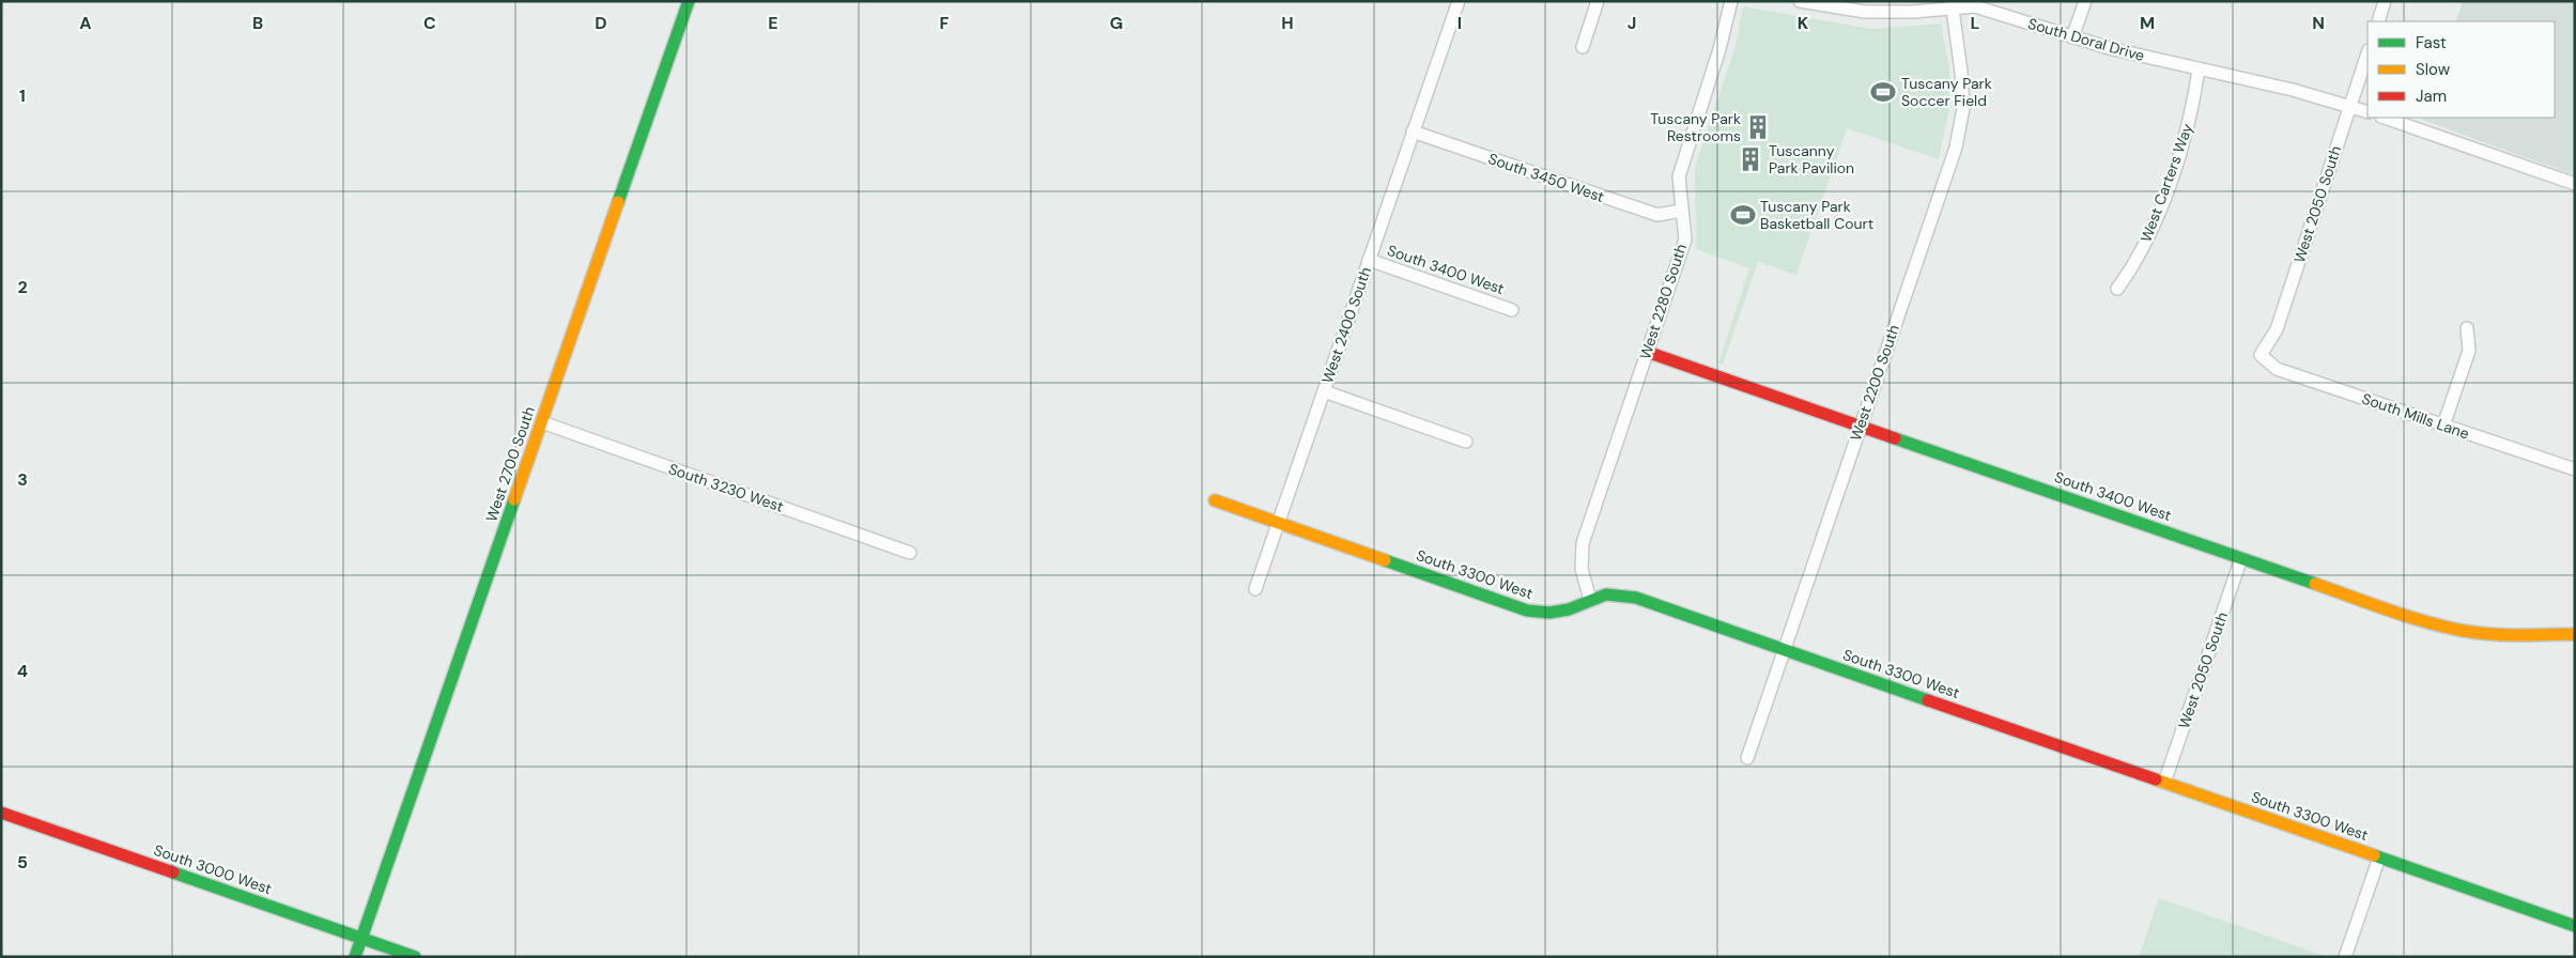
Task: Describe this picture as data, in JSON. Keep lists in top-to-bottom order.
{
  "streets": {
    "street": [
      "South Doral Drive",
      "South 3450 West",
      "West Carters Way",
      "West 2050 South",
      "South 3400 West",
      "West 2280 South",
      "West 2400 South",
      "West 2200 South",
      "South Mills Lane",
      "West 2700 South",
      "South 3230 West",
      "South 3300 West",
      "South 3000 West"
    ]
  },
  "crossings": [
    ["South Doral Drive", "West Carters Way"],
    ["South Doral Drive", "West 2050 South"],
    ["South Doral Drive", "West 2200 South"],
    ["South 3450 West", "West 2280 South"],
    ["South 3450 West", "West 2400 South"],
    ["West 2050 South", "South 3400 West"],
    ["West 2050 South", "South Mills Lane"],
    ["West 2050 South", "South 3300 West"],
    ["South 3400 West", "West 2280 South"],
    ["South 3400 West", "West 2400 South"],
    ["South 3400 West", "West 2200 South"],
    ["West 2280 South", "South 3300 West"],
    ["West 2400 South", "South 3300 West"],
    ["West 2200 South", "South 3300 West"],
    ["West 2700 South", "South 3230 West"],
    ["West 2700 South", "South 3000 West"]
  ],
  "places": {
    "sports": ["Tuscany Park Soccer Field", "Tuscany Park Basketball Court"],
    "building": ["Tuscany Park Restrooms", "Tuscanny Park Pavilion"]
  },
  "legend": ["Fast", "Slow", "Jam"],
  "grid": {
    "columns": [
      "A",
      "B",
      "C",
      "D",
      "E",
      "F",
      "G",
      "H",
      "I",
      "J",
      "K",
      "L",
      "M",
      "N"
    ],
    "rows": [
      "1",
      "2",
      "3",
      "4",
      "5"
    ]
  }
}
